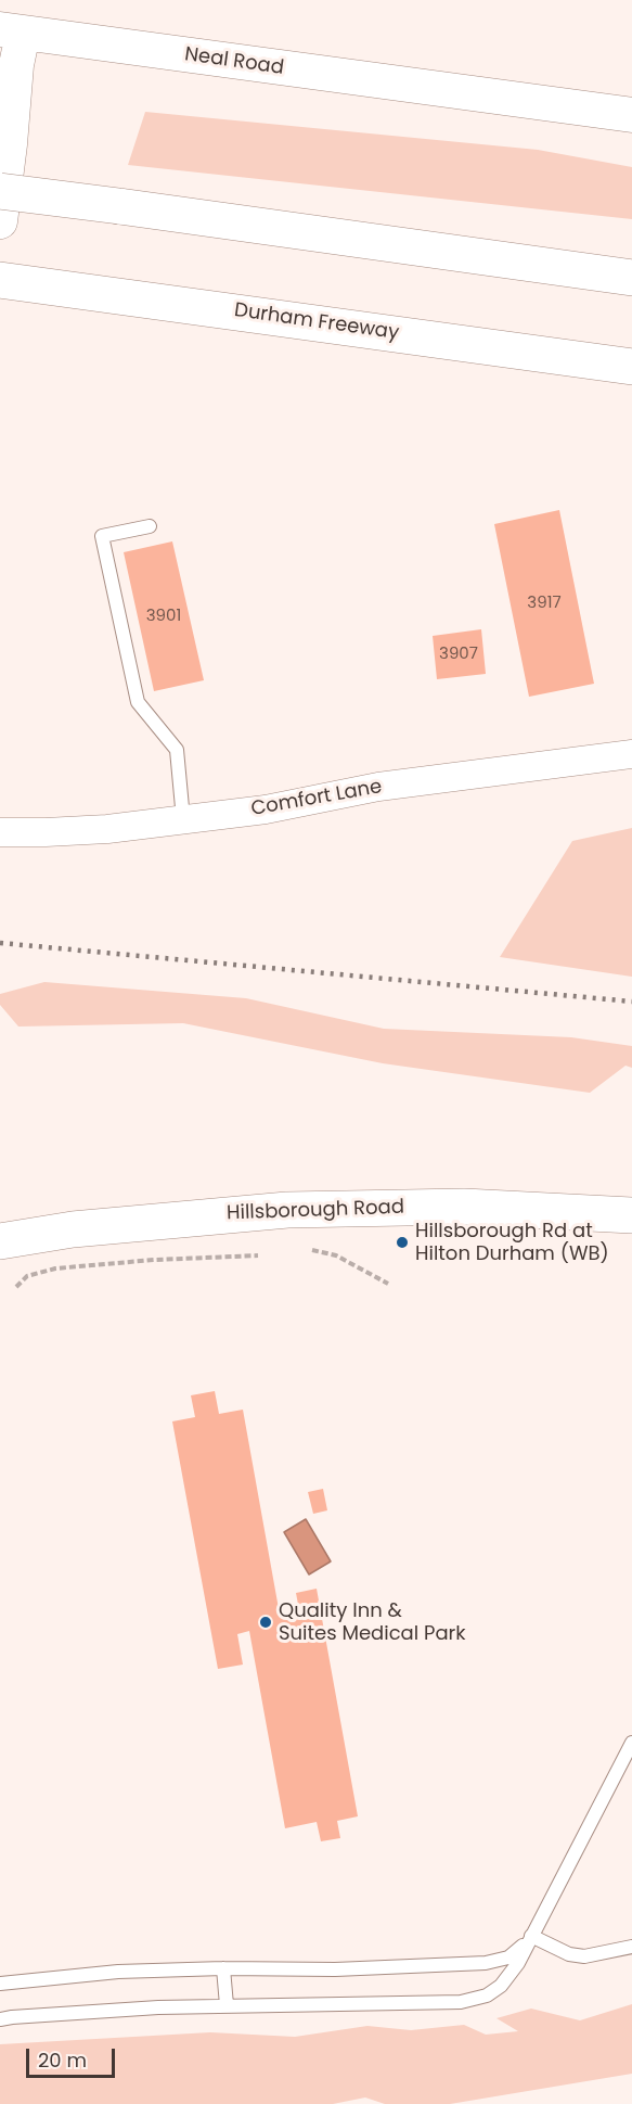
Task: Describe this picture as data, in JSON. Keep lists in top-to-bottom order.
{
  "streets": {
    "main road": ["Durham Freeway", "Hillsborough Road"],
    "street": ["Neal Road", "Comfort Lane"]
  },
  "places": ["Hillsborough Rd at Hilton Durham (WB)", "Quality Inn & Suites Medical Park"],
  "house_numbers": ["3917", "3901", "3907"],
  "scale_bar": "20 m"
}
